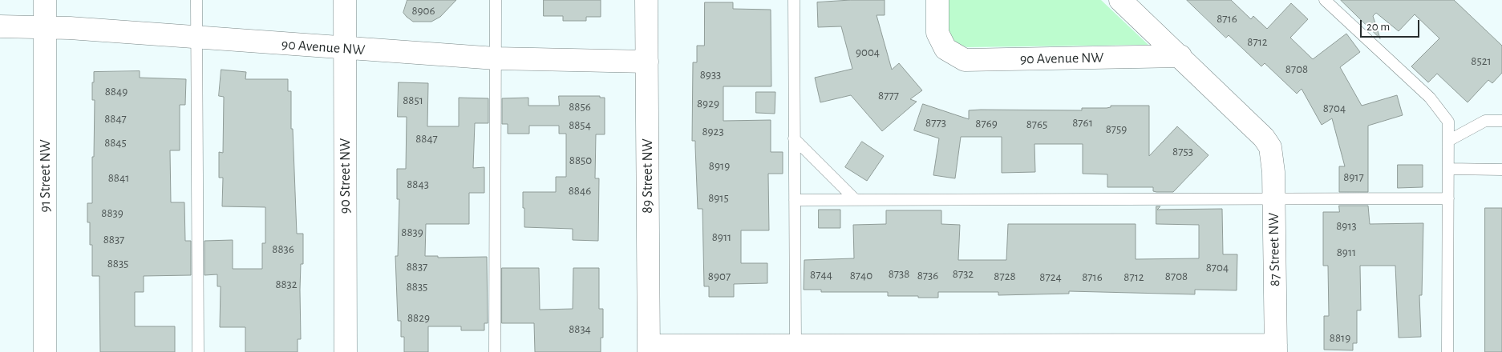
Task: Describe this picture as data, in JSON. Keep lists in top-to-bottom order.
{
  "streets": {
    "street": [
      "90 Avenue NW",
      "91 Street NW",
      "90 Street NW",
      "89 Street NW",
      "87 Street NW"
    ]
  },
  "crossings": [
    ["90 Avenue NW", "91 Street NW"],
    ["90 Avenue NW", "90 Street NW"],
    ["90 Avenue NW", "89 Street NW"],
    ["90 Avenue NW", "87 Street NW"]
  ],
  "house_numbers": [
    "8906",
    "8716",
    "8712",
    "9004",
    "8521",
    "8708",
    "8933",
    "8849",
    "8777",
    "8851",
    "8929",
    "8856",
    "8704",
    "8847",
    "8773",
    "8761",
    "8769",
    "8765",
    "8854",
    "8759",
    "8923",
    "8847",
    "8845",
    "8753",
    "8850",
    "8919",
    "8917",
    "8841",
    "8843",
    "8846",
    "8915",
    "8839",
    "8913",
    "8839",
    "8911",
    "8837",
    "8836",
    "8911",
    "8835",
    "8837",
    "8704",
    "8738",
    "8732",
    "8744",
    "8740",
    "8736",
    "8907",
    "8728",
    "8708",
    "8724",
    "8716",
    "8712",
    "8832",
    "8835",
    "8829",
    "8834",
    "8819"
  ],
  "scale_bar": "20 m"
}
